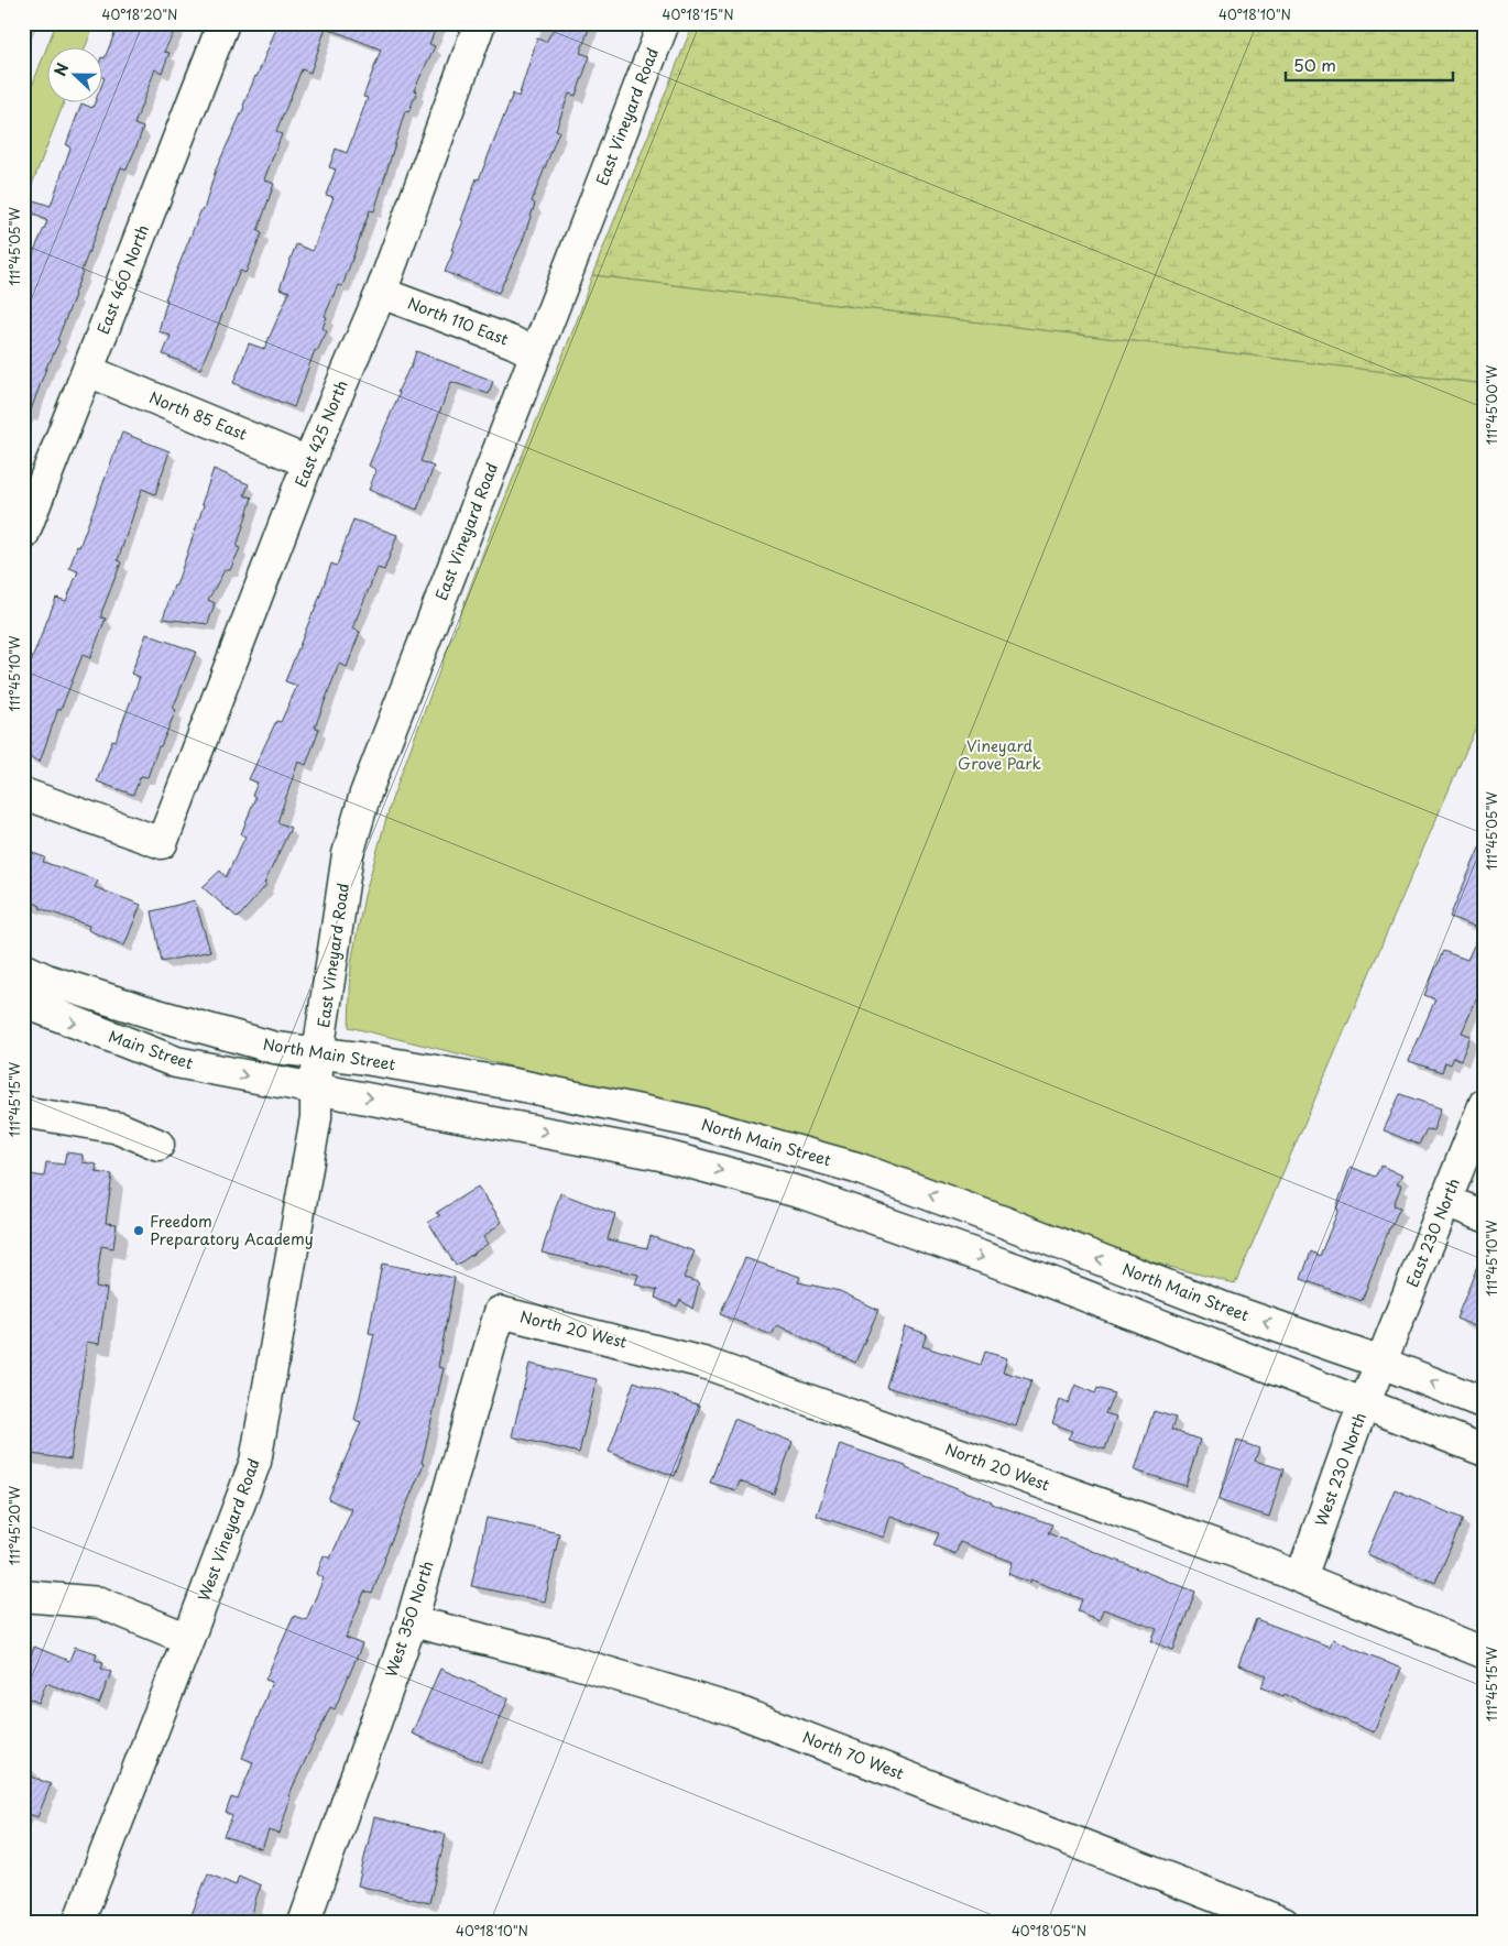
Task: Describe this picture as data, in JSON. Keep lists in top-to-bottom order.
{
  "streets": {
    "street": [
      "East Vineyard Road",
      "East 460 North",
      "North 110 East",
      "North 85 East",
      "East 425 North",
      "Main Street",
      "North Main Street",
      "East 230 North",
      "North 20 West",
      "West 230 North",
      "West Vineyard Road",
      "West 350 North",
      "North 70 West"
    ]
  },
  "crossings": [
    ["East Vineyard Road", "North 110 East"],
    ["East Vineyard Road", "North Main Street"],
    ["East Vineyard Road", "West Vineyard Road"],
    ["East 460 North", "North 85 East"],
    ["North 110 East", "East 425 North"],
    ["North 85 East", "East 425 North"],
    ["Main Street", "West Vineyard Road"],
    ["North Main Street", "East 230 North"],
    ["North Main Street", "West 230 North"],
    ["North Main Street", "West Vineyard Road"],
    ["East 230 North", "West 230 North"],
    ["North 20 West", "West 230 North"],
    ["North 20 West", "West 350 North"],
    ["West 350 North", "North 70 West"]
  ],
  "parks": ["Vineyard Grove Park"],
  "places": ["Freedom Preparatory Academy"],
  "scale_bar": "50 m",
  "north": "left",
  "coordinates": [
    "40°18'20\"N",
    "40°18'15\"N",
    "40°18'10\"N",
    "111°45'05\"W",
    "111°45'00\"W",
    "111°45'10\"W",
    "111°45'15\"W",
    "111°45'20\"W",
    "40°18'05\"N"
  ]
}
